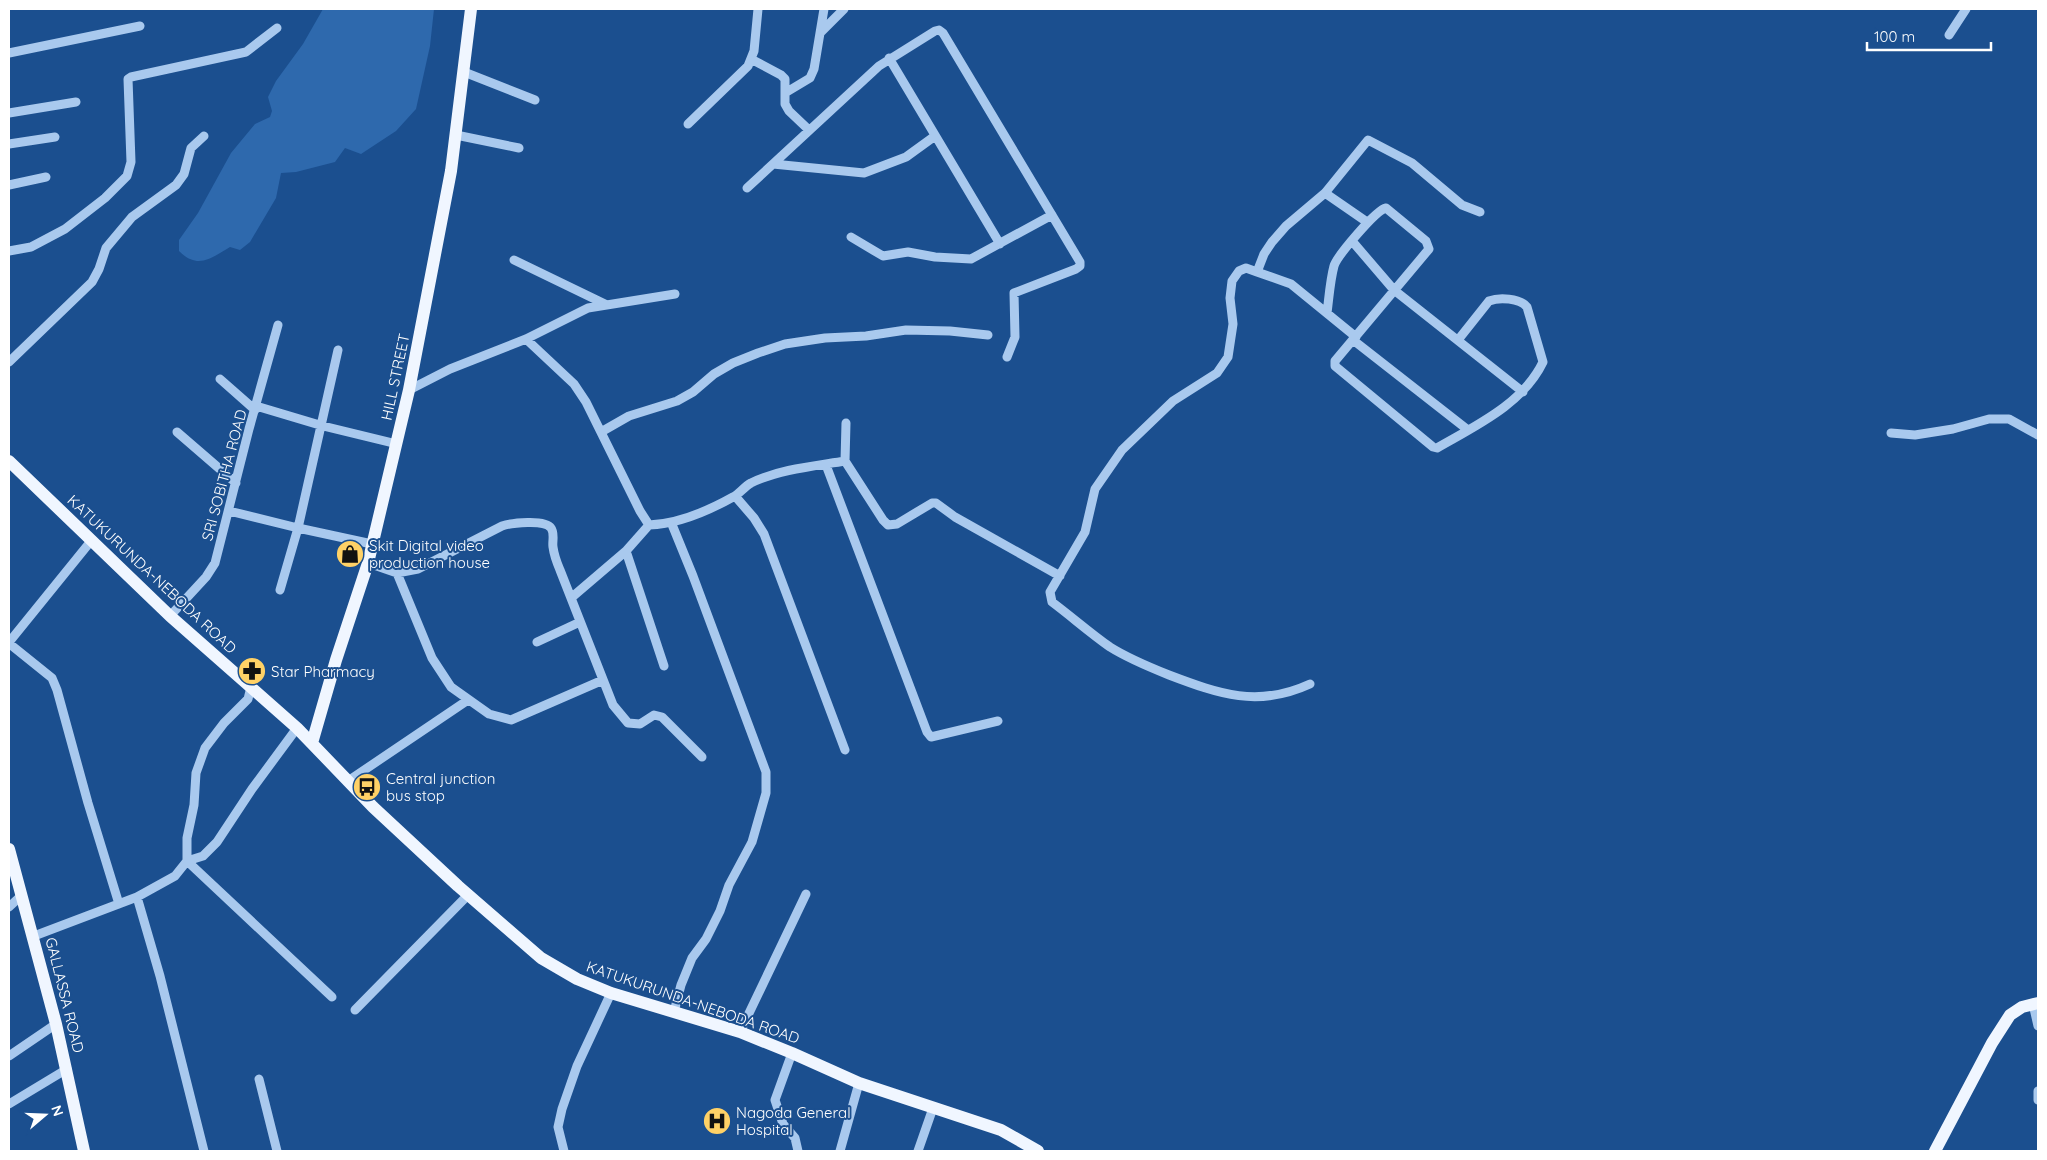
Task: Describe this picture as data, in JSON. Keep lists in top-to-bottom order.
{
  "streets": {
    "main road": ["HILL STREET", "KATUKURUNDA-NEBODA ROAD", "GALLASSA ROAD"],
    "street": ["SRI SOBITHA ROAD"]
  },
  "crossings": [
    ["HILL STREET", "KATUKURUNDA-NEBODA ROAD"],
    ["SRI SOBITHA ROAD", "KATUKURUNDA-NEBODA ROAD"]
  ],
  "places": {
    "shop": ["Skit Digital video production house"],
    "pharmacy": ["Star Pharmacy"],
    "bus stop": ["Central junction bus stop"],
    "hospital": ["Nagoda General Hospital"]
  },
  "scale_bar": "100 m",
  "north": "right"
}
